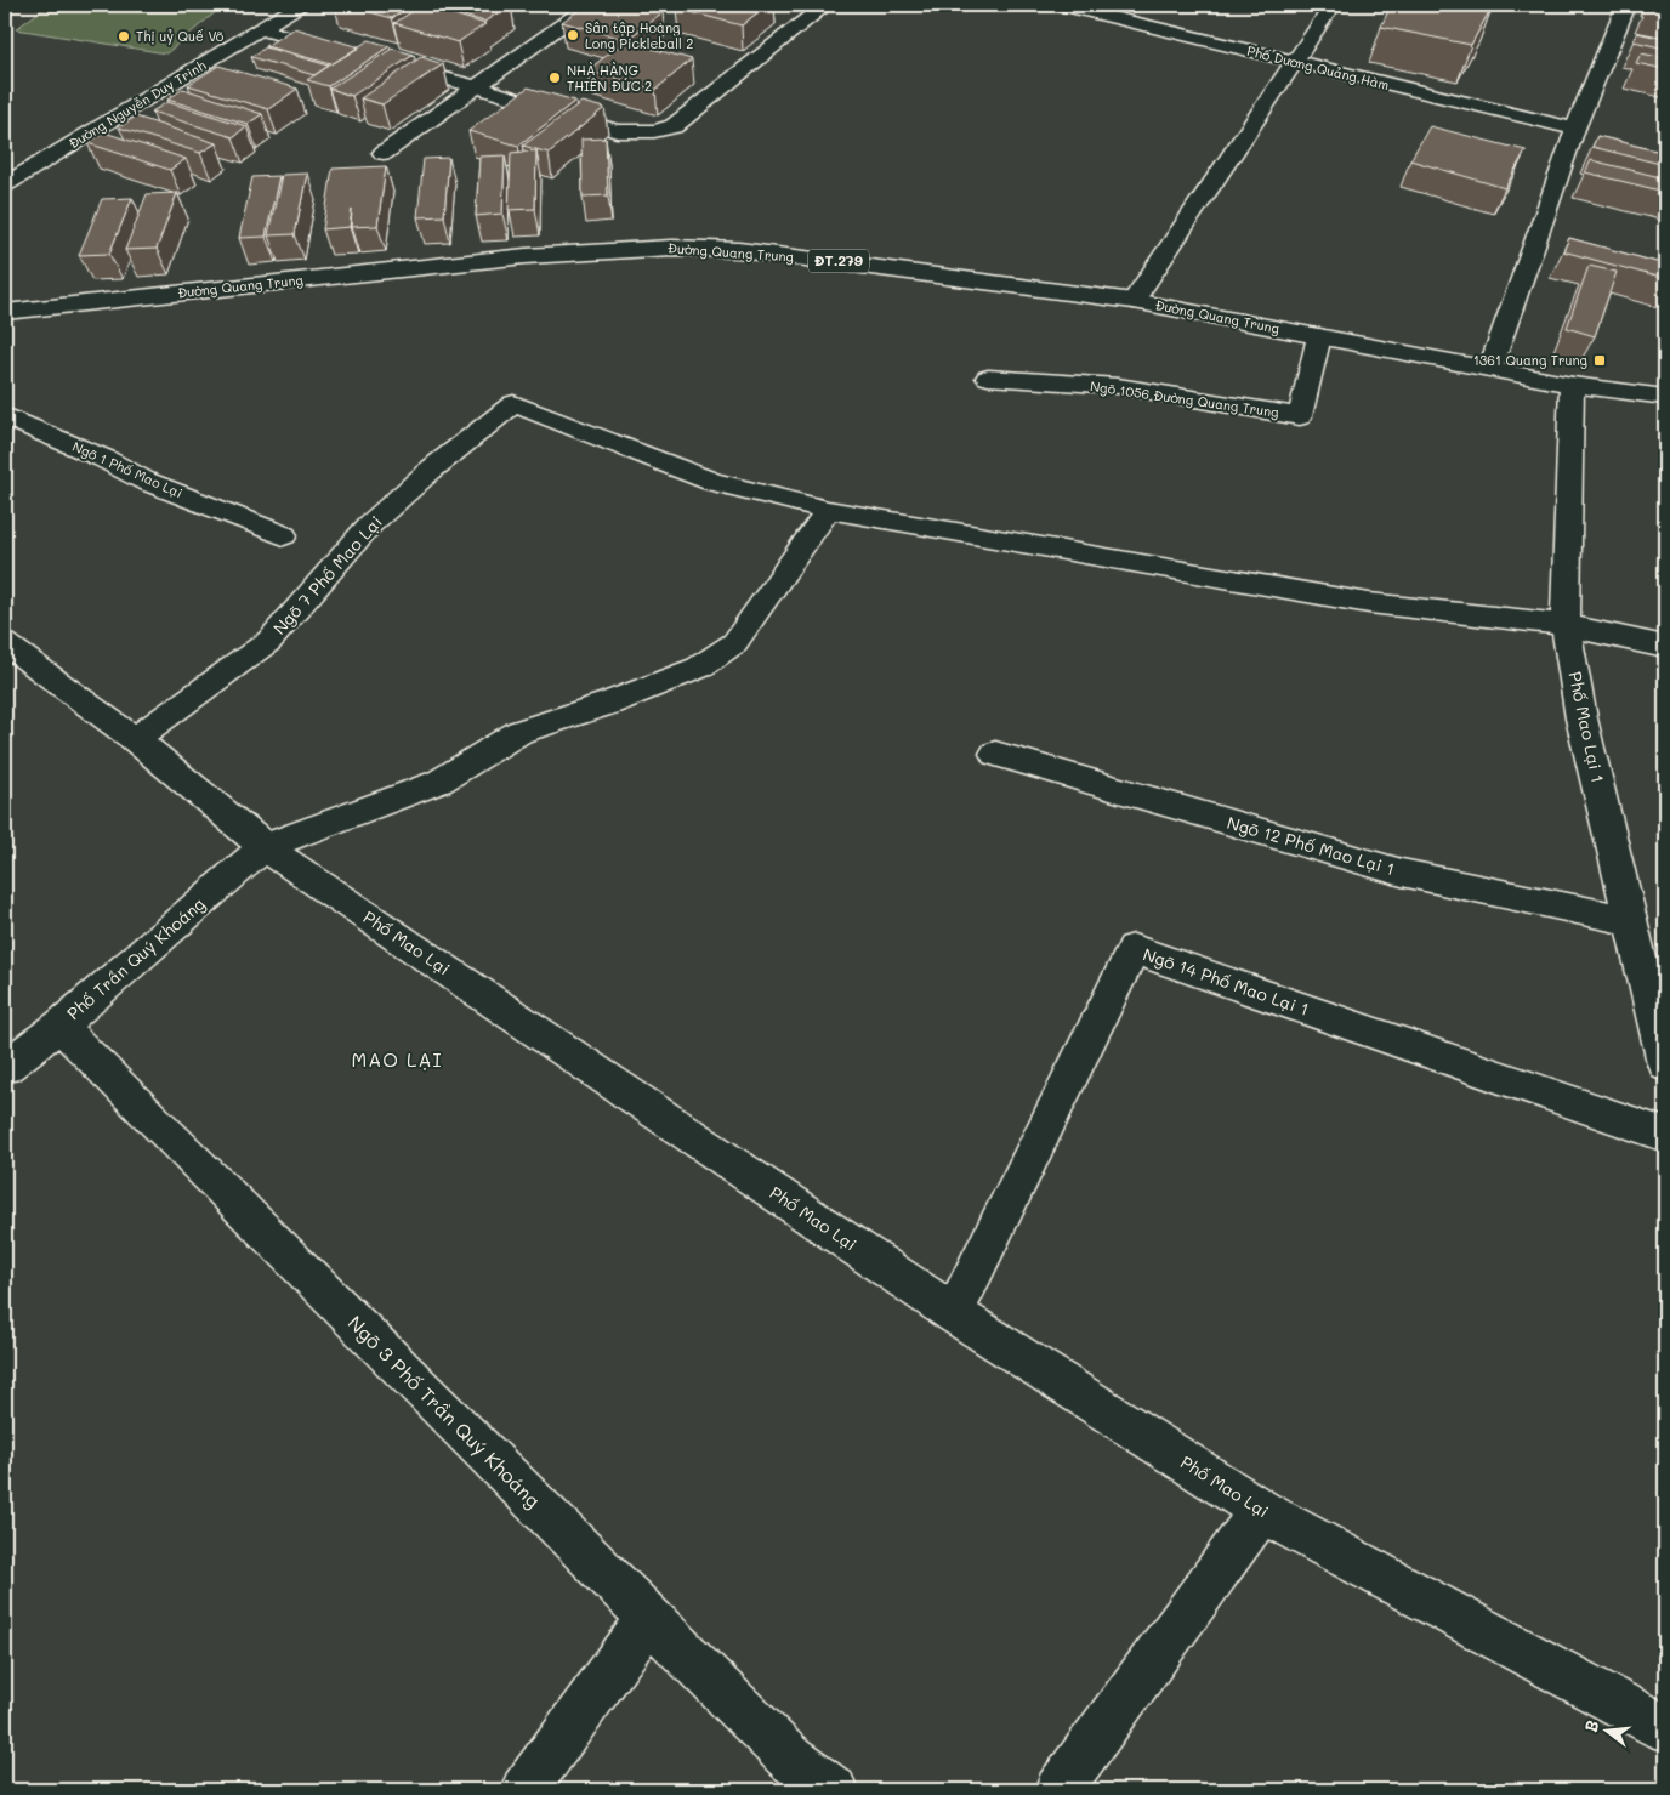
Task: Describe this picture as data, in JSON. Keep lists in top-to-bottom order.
{
  "streets": {
    "street": [
      "Phố Dương Quảng Hàm",
      "Đường Nguyễn Duy Trinh",
      "Đường Quang Trung",
      "ĐT.279",
      "Ngõ 1056 Đường Quang Trung",
      "Ngõ 1 Phố Mao Lại",
      "Ngõ 7 Phố Mao Lại",
      "Phố Mao Lại 1",
      "Ngõ 12 Phố Mao Lại 1",
      "Phố Mao Lại",
      "Phố Trần Quý Khoáng",
      "Ngõ 14 Phố Mao Lại 1",
      "Ngõ 3 Phố Trần Quý Khoáng"
    ]
  },
  "crossings": [
    ["Đường Quang Trung", "Ngõ 1056 Đường Quang Trung"],
    ["Đường Quang Trung", "Phố Mao Lại 1"],
    ["Ngõ 7 Phố Mao Lại", "Phố Mao Lại"],
    ["Phố Mao Lại 1", "Ngõ 12 Phố Mao Lại 1"],
    ["Phố Mao Lại", "Phố Trần Quý Khoáng"],
    ["Phố Mao Lại", "Ngõ 14 Phố Mao Lại 1"],
    ["Phố Trần Quý Khoáng", "Ngõ 3 Phố Trần Quý Khoáng"]
  ],
  "districts": ["MAO LẠI"],
  "places": {
    "other": ["Sân tập Hoàng Long Pickleball 2", "Thị uỷ Quế Võ", "NHÀ HÀNG THIÊN ĐỨC 2"],
    "transit": ["1361 Quang Trung"]
  },
  "north": "left"
}
